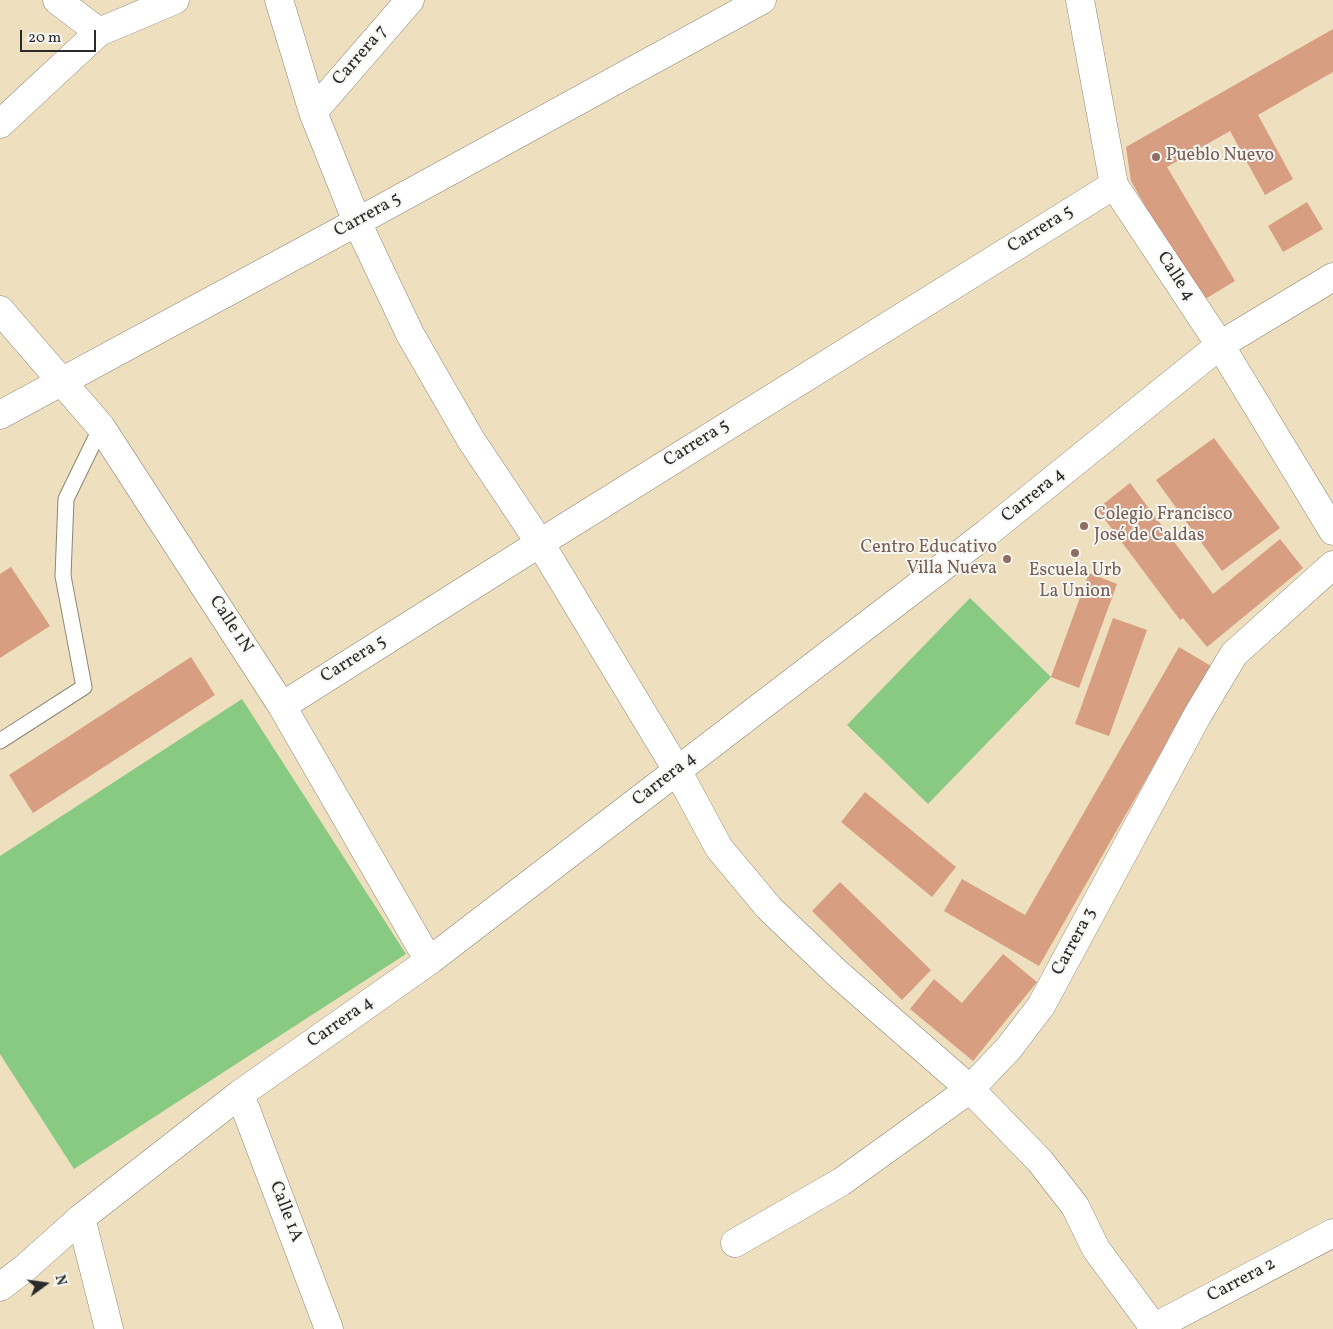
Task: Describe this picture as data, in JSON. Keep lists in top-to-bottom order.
{
  "streets": {
    "street": [
      "Carrera 7",
      "Carrera 5",
      "Calle 4",
      "Carrera 4",
      "Calle 1N",
      "Carrera 3",
      "Calle 1A",
      "Carrera 2"
    ]
  },
  "crossings": [
    ["Carrera 5", "Calle 4"],
    ["Carrera 5", "Calle 1N"],
    ["Calle 4", "Carrera 4"],
    ["Carrera 4", "Calle 1N"],
    ["Carrera 4", "Calle 1A"]
  ],
  "places": [
    "Pueblo Nuevo",
    "Colegio Francisco José de Caldas",
    "Escuela Urb La Union",
    "Centro Educativo Villa Nueva"
  ],
  "scale_bar": "20 m",
  "north": "right"
}
